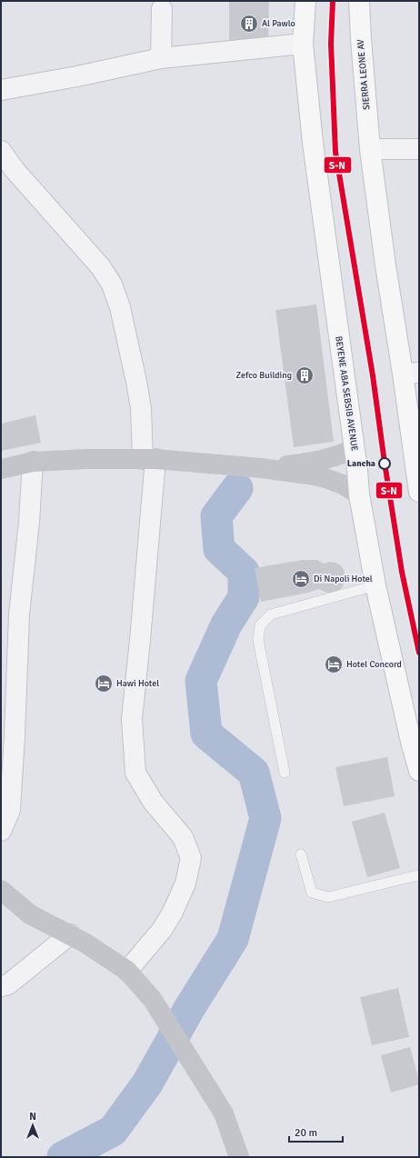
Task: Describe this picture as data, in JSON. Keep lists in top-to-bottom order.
{
  "streets": {
    "main road": ["SIERRA LEONE AV", "BEYENE ABA SEBSIB AVENUE"]
  },
  "places": {
    "building": ["Al Pawlo", "Zefco Building"],
    "other": ["Lancha"],
    "hotel": ["Di Napoli Hotel", "Hotel Concord", "Hawi Hotel"]
  },
  "lines": ["transit line S-N"],
  "scale_bar": "20 m",
  "north": "top"
}
